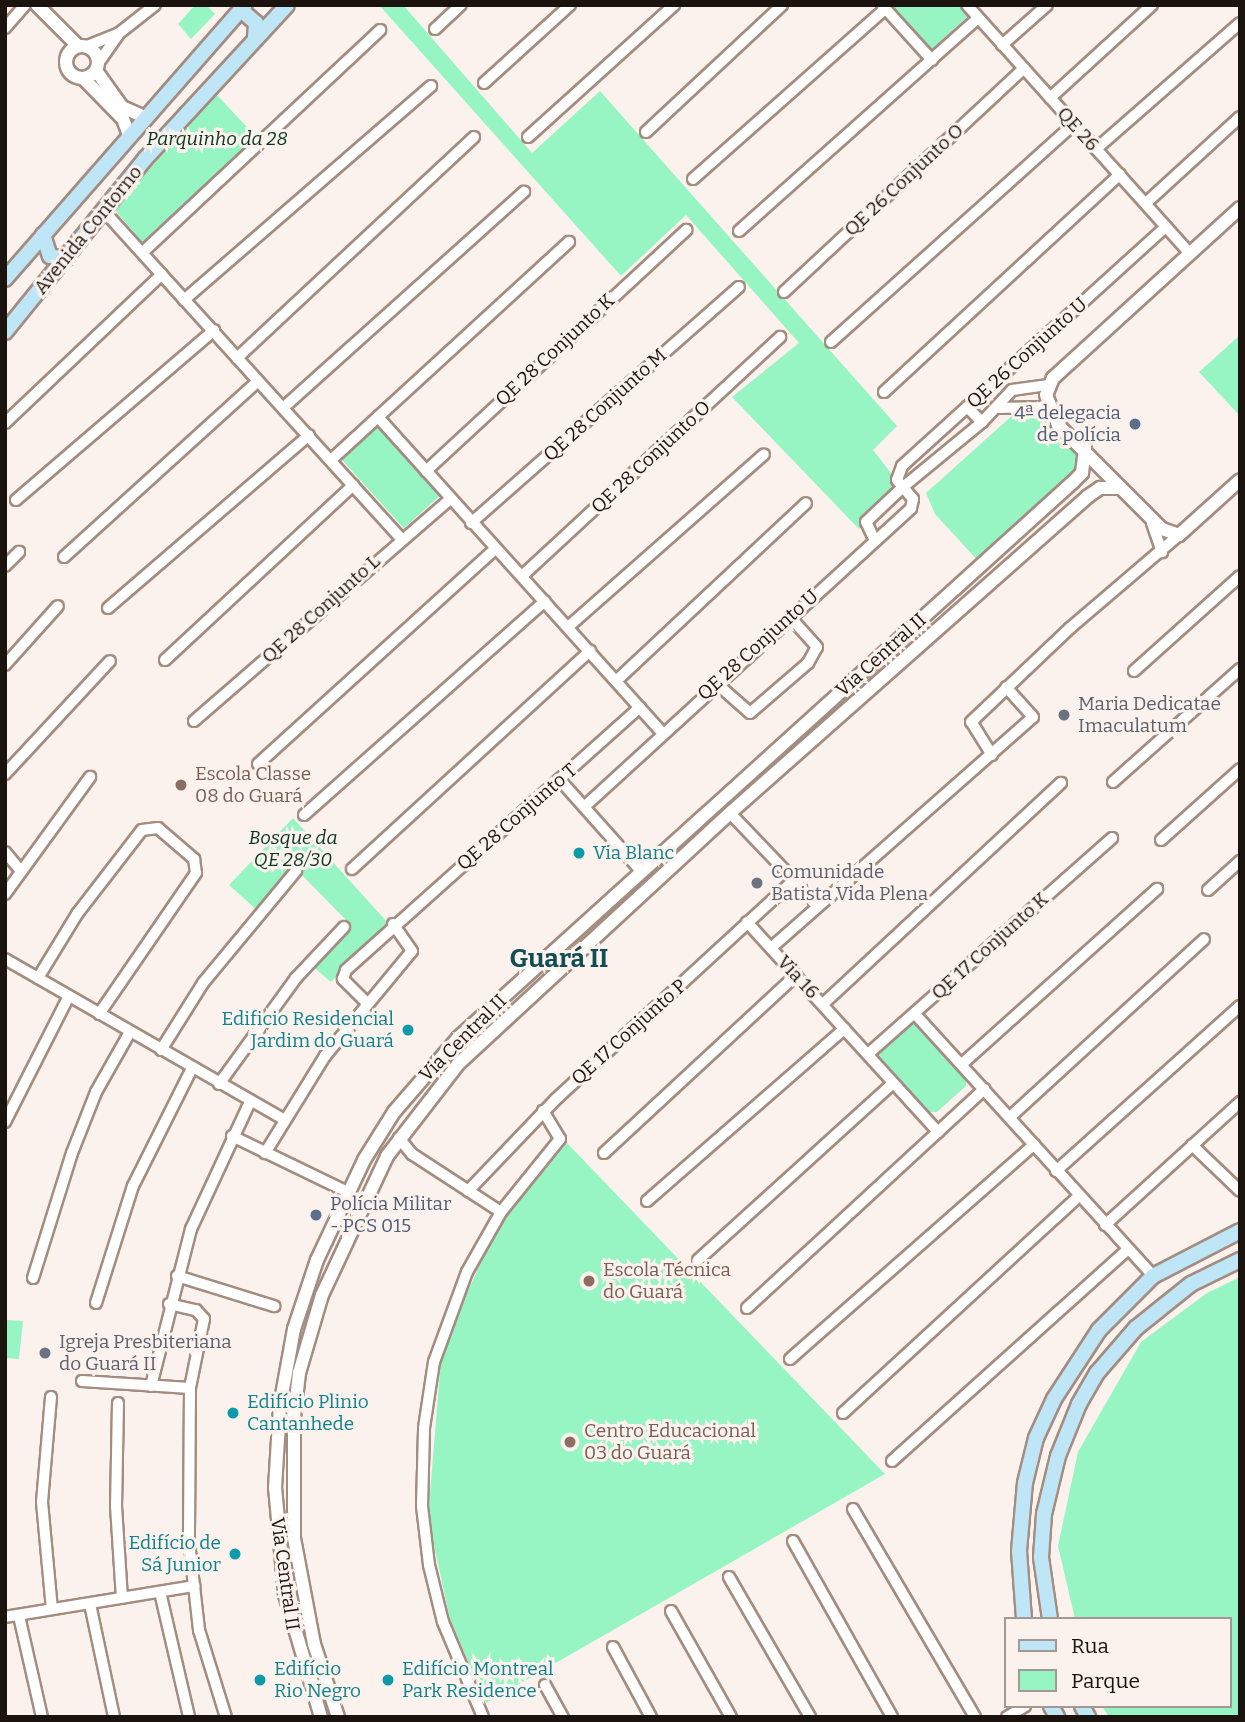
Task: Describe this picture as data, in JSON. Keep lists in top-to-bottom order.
{
  "streets": {
    "main road": ["Avenida Contorno"],
    "street": [
      "QE 26",
      "QE 26 Conjunto O",
      "QE 28 Conjunto K",
      "QE 26 Conjunto U",
      "QE 28 Conjunto M",
      "QE 28 Conjunto O",
      "QE 28 Conjunto L",
      "QE 28 Conjunto U",
      "Via Central II",
      "QE 28 Conjunto T",
      "QE 17 Conjunto K",
      "Via 16",
      "QE 17 Conjunto P"
    ]
  },
  "crossings": [
    ["QE 26", "QE 26 Conjunto O"],
    ["QE 26", "QE 26 Conjunto U"],
    ["QE 26 Conjunto U", "QE 28 Conjunto U"],
    ["QE 17 Conjunto K", "Via 16"]
  ],
  "districts": ["Guará II"],
  "parks": ["Parquinho da 28", "Bosque da QE 28/30"],
  "places": [
    "4ª delegacia de polícia",
    "Maria Dedicatae Imaculatum",
    "Escola Classe 08 do Guará",
    "Via Blanc",
    "Comunidade Batista Vida Plena",
    "Edificio Residencial Jardim do Guará",
    "Polícia Militar - PCS 015",
    "Escola Técnica do Guará",
    "Igreja Presbiteriana do Guará II",
    "Edifício Plinio Cantanhede",
    "Centro Educacional 03 do Guará",
    "Edifício de Sá Junior",
    "Edifício Rio Negro",
    "Edifício Montreal Park Residence"
  ],
  "legend": ["Rua", "Parque"]
}
